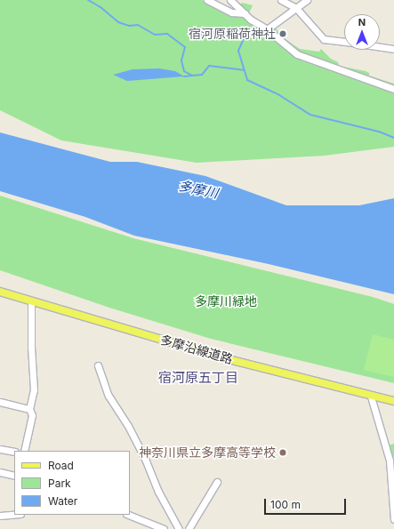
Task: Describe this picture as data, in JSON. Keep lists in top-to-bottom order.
{
  "streets": {
    "main road": ["多摩沿線道路"]
  },
  "districts": ["宿河原五丁目"],
  "water": ["多摩川"],
  "parks": ["多摩川緑地"],
  "places": ["宿河原稲荷神社", "神奈川県立多摩高等学校"],
  "legend": ["Road", "Park", "Water"],
  "scale_bar": "100 m",
  "north": "top"
}
